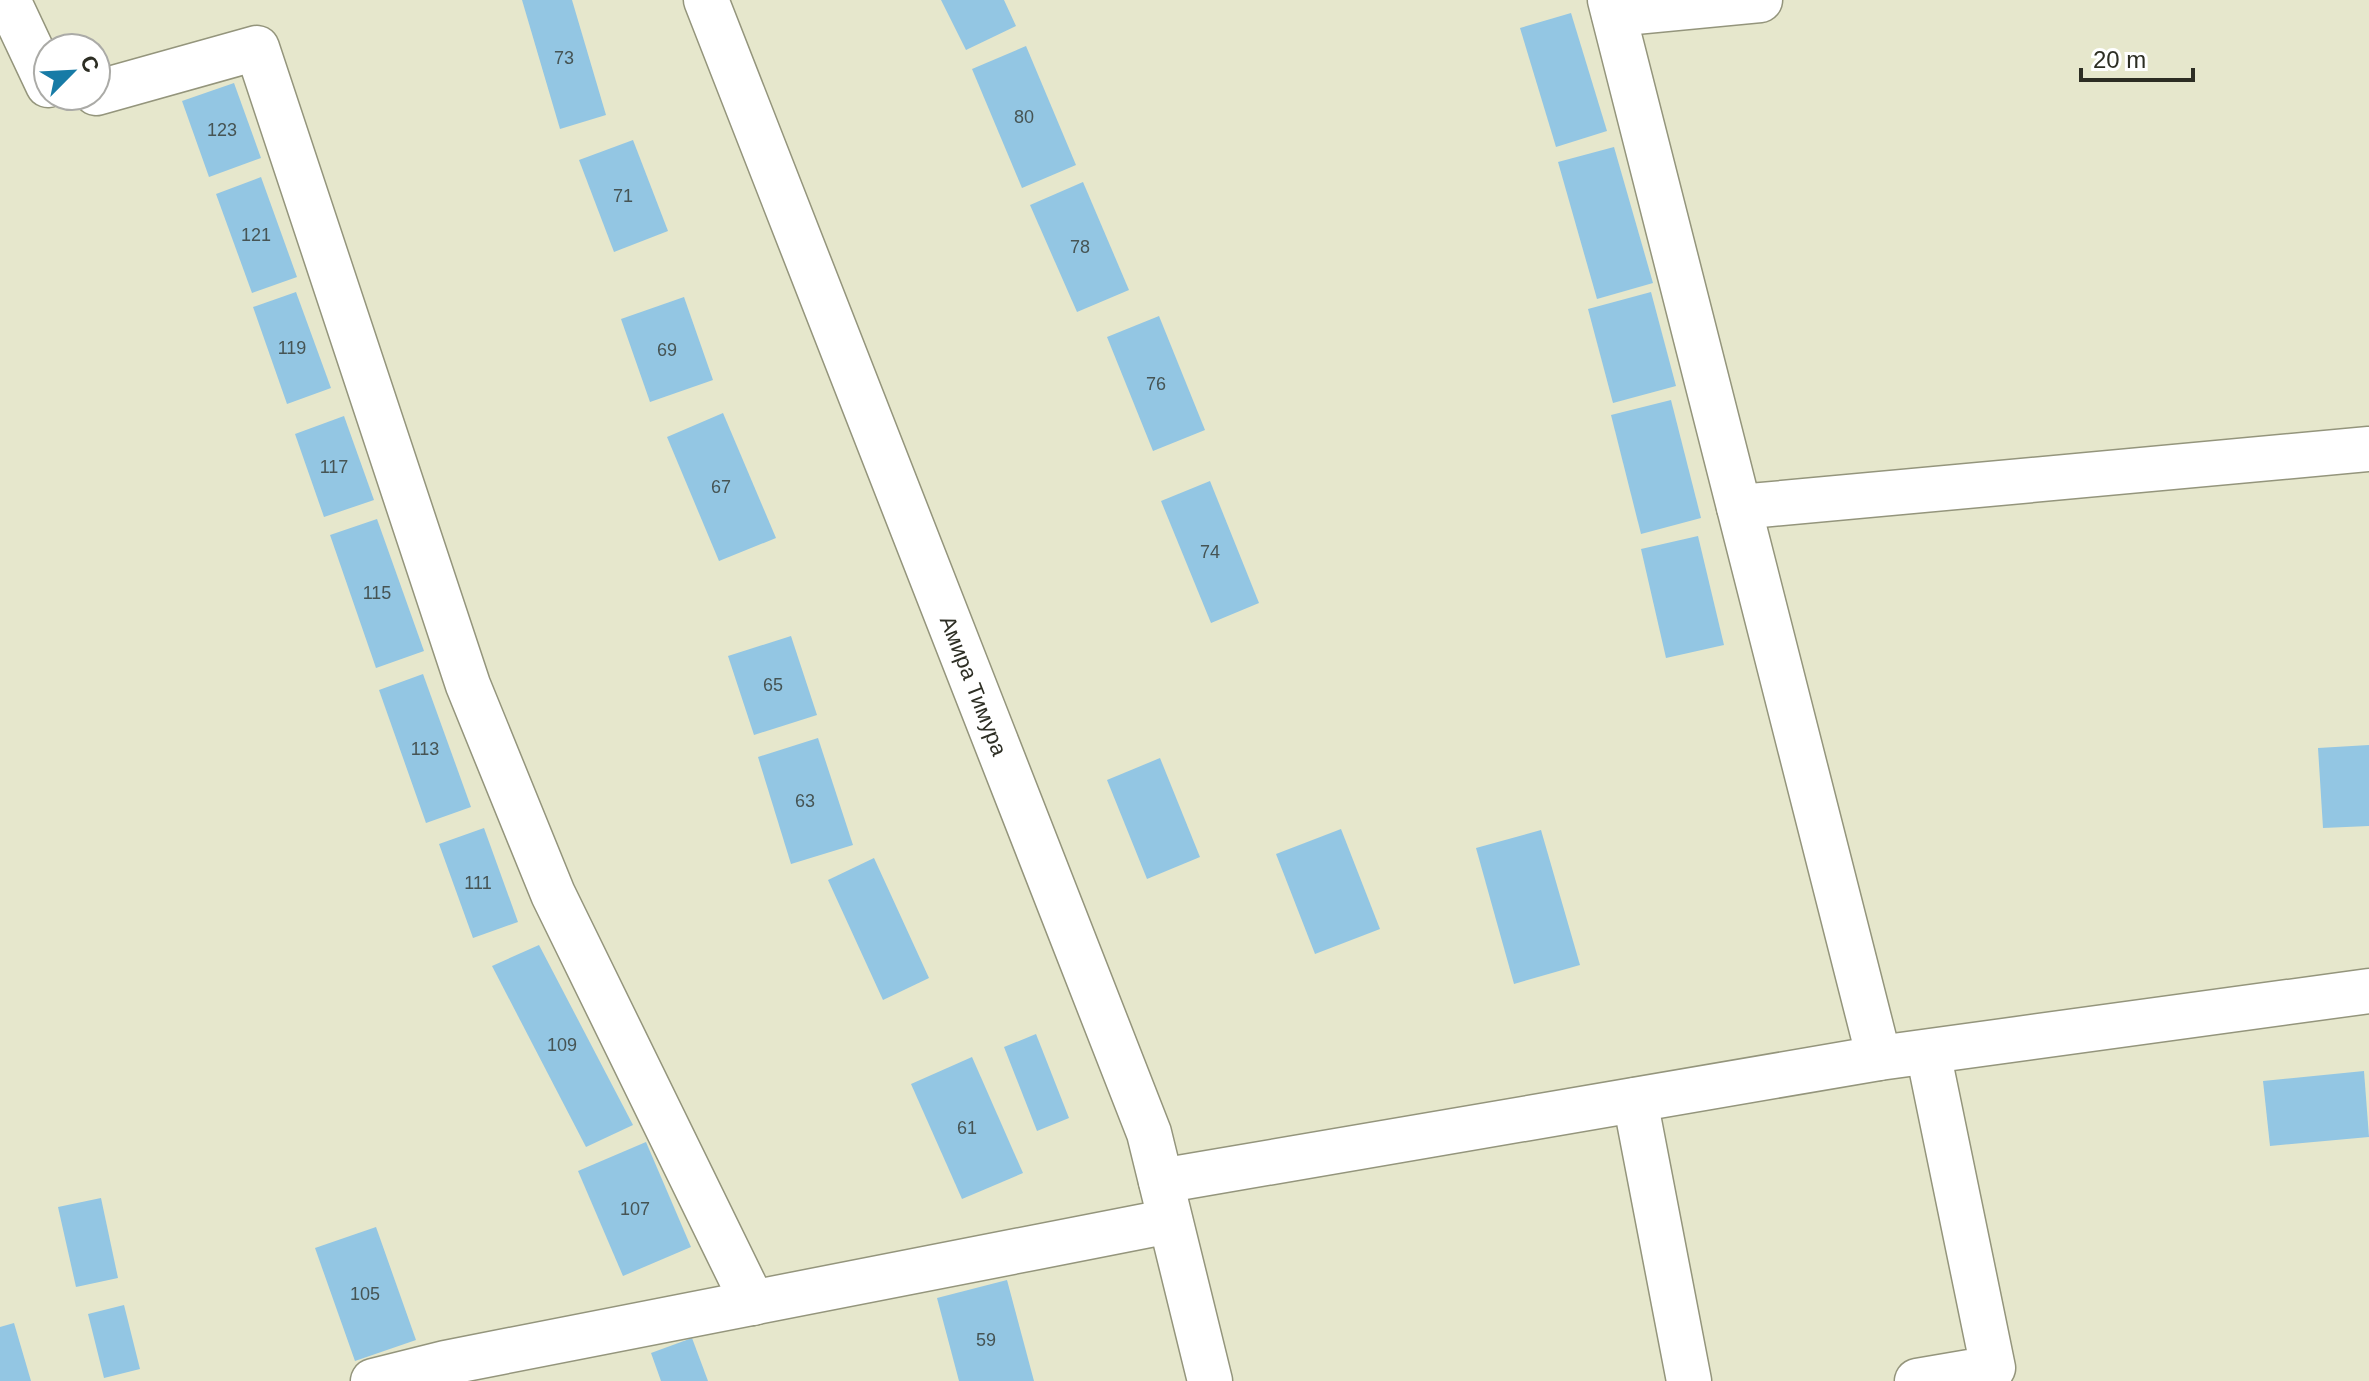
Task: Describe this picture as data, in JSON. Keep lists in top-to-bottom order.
{
  "streets": {
    "street": ["Амира Тимура"]
  },
  "house_numbers": [
    "73",
    "80",
    "123",
    "71",
    "121",
    "78",
    "119",
    "69",
    "76",
    "117",
    "67",
    "74",
    "115",
    "65",
    "113",
    "63",
    "111",
    "109",
    "61",
    "107",
    "105",
    "59"
  ],
  "scale_bar": "20 m",
  "north": "top right"
}
